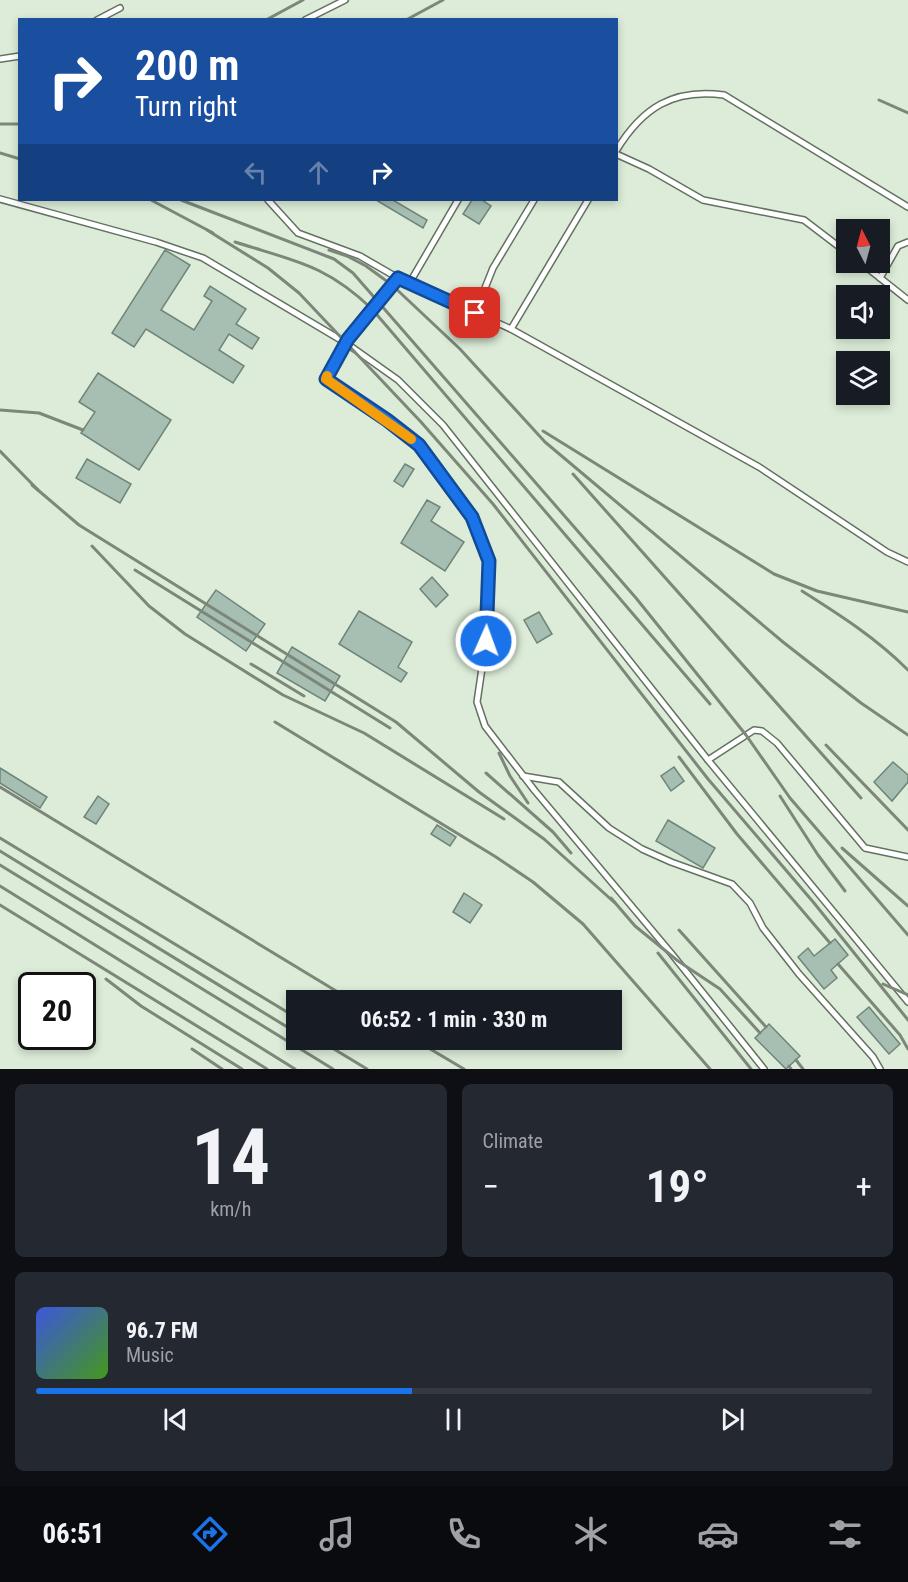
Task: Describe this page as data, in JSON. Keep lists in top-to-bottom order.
{
  "north": "top",
  "page": {
    "turn": ["200 m", "Turn right"],
    "limit": "20",
    "trip": "06:52 · 1 min · 330 m",
    "tile": [
      ["14", "km/h"],
      "Climate"
    ],
    "heat": ["−", "19°", "+"],
    "song": ["96.7 FM", "Music"],
    "tabs": "06:51"
  }
}
